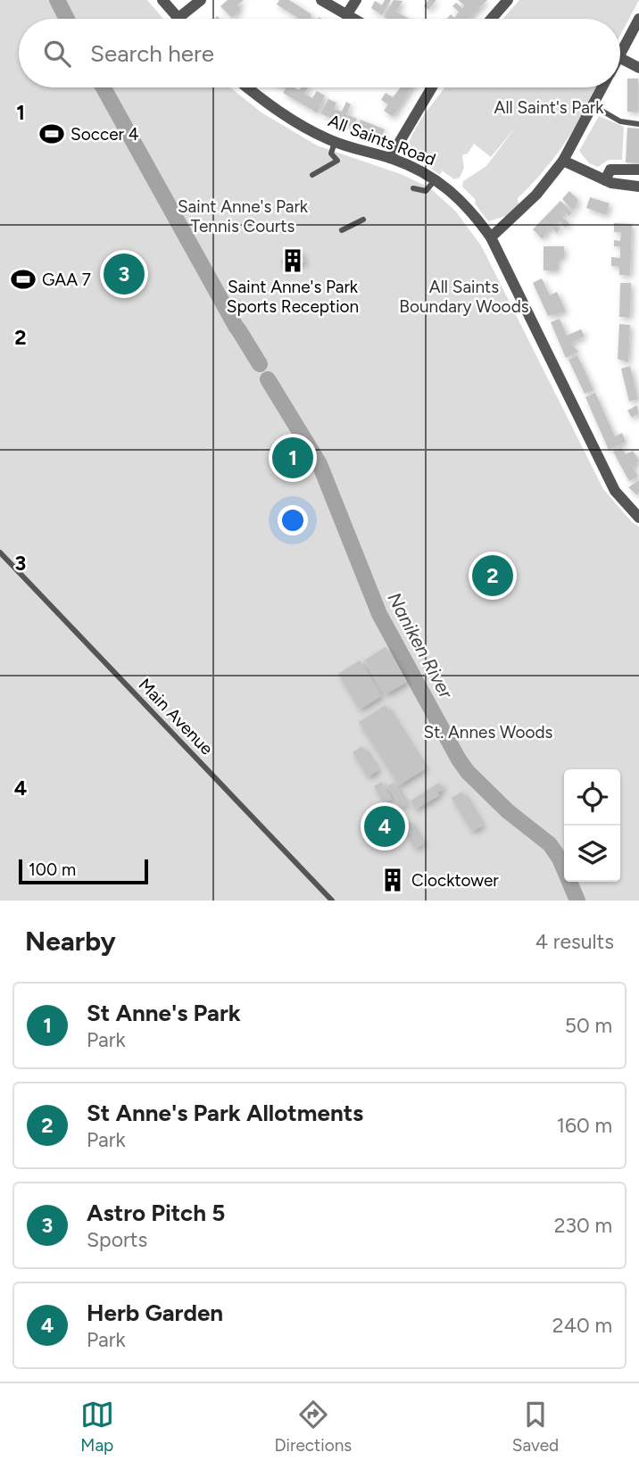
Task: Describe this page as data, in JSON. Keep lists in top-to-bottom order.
{
  "streets": {
    "street": ["All Saints Road"],
    "lane": ["Main Avenue"]
  },
  "water": ["Naniken River"],
  "parks": [
    "All Saint's Park",
    "Saint Anne's Park Tennis Courts",
    "All Saints Boundary Woods",
    "St. Annes Woods"
  ],
  "places": {
    "sports": ["Soccer 4", "GAA 7"],
    "building": ["Saint Anne's Park Sports Reception", "Clocktower"]
  },
  "scale_bar": "100 m",
  "page": {
    "search": "Search here",
    "pins": [
      "3",
      "1",
      "2",
      "4"
    ],
    "scale": "100 m",
    "heading": ["Nearby", "4 results"],
    "list": [
      {
        "mark": "1",
        "name": "St Anne's Park",
        "note": "Park",
        "value": "50 m"
      },
      {
        "mark": "2",
        "name": "St Anne's Park Allotments",
        "note": "Park",
        "value": "160 m"
      },
      {
        "mark": "3",
        "name": "Astro Pitch 5",
        "note": "Sports",
        "value": "230 m"
      },
      {
        "mark": "4",
        "name": "Herb Garden",
        "note": "Park",
        "value": "240 m"
      }
    ],
    "nav": ["Map", "Directions", "Saved"]
  },
  "grid": {
    "rows": [
      "1",
      "2",
      "3",
      "4"
    ]
  }
}
